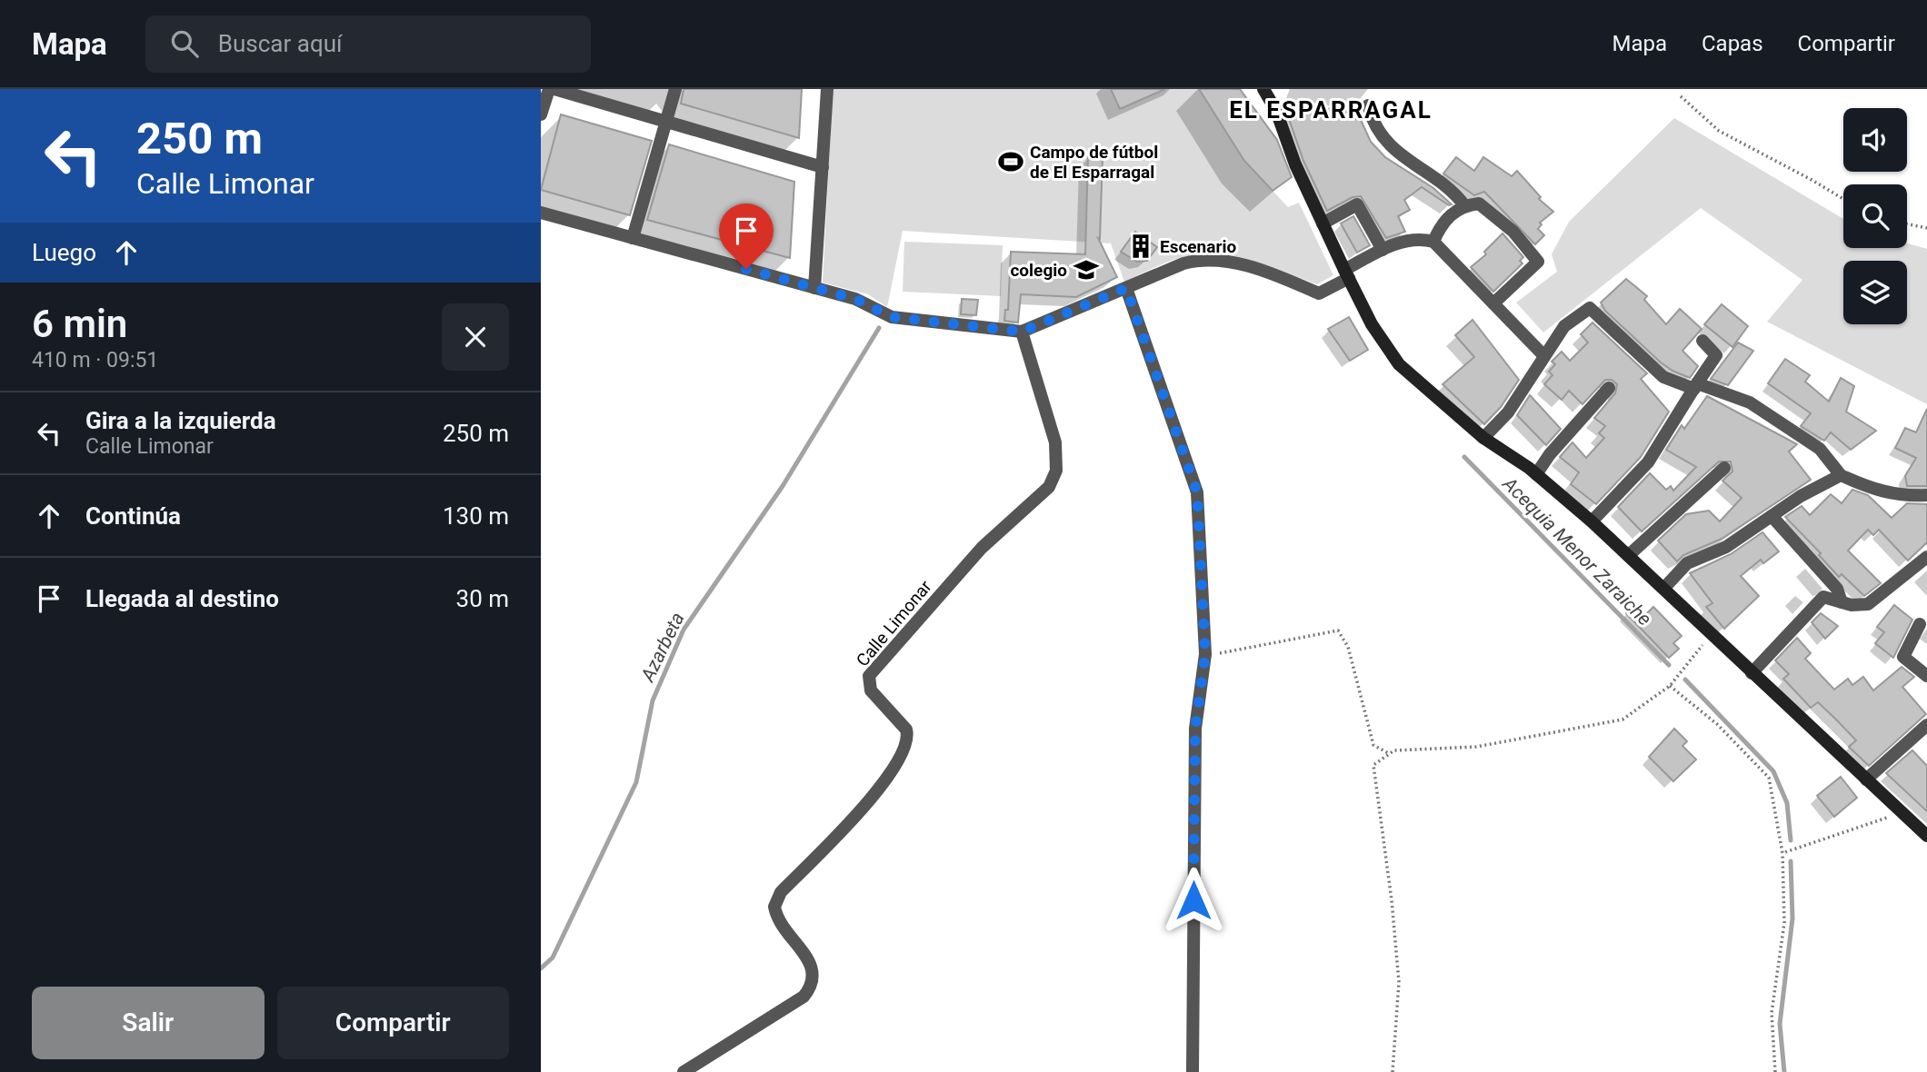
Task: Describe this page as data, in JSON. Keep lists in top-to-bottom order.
{
  "streets": {
    "street": ["Calle Limonar"]
  },
  "districts": ["EL ESPARRAGAL"],
  "water": ["Acequia Menor Zaraiche", "Azarbeta"],
  "places": {
    "sports": ["Campo de fútbol de El Esparragal"],
    "building": ["Escenario"],
    "school or university": ["colegio"]
  },
  "page": {
    "header": "Mapa",
    "search": "Buscar aquí",
    "nav": ["Mapa", "Capas", "Compartir"],
    "turn": ["250 m", "Calle Limonar"],
    "then": "Luego",
    "heading": ["6 min", "410 m · 09:51"],
    "list": [
      {
        "name": "Gira a la izquierda",
        "note": "Calle Limonar",
        "value": "250 m"
      },
      {
        "name": "Continúa",
        "value": "130 m"
      },
      {
        "name": "Llegada al destino",
        "value": "30 m"
      }
    ],
    "buttons": ["Salir", "Compartir"]
  }
}
